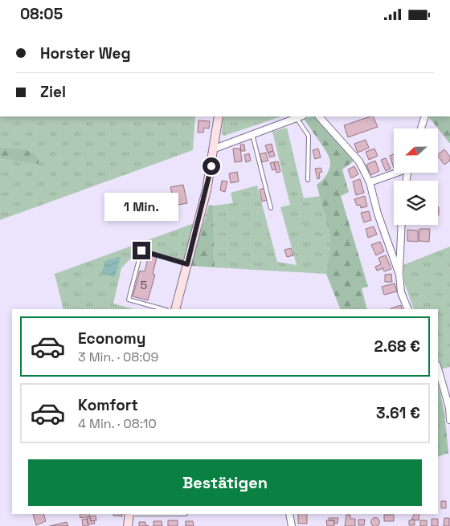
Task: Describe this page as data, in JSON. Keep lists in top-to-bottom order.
{
  "house_numbers": ["5"],
  "north": "left",
  "page": {
    "status": "08:05",
    "banner": ["Horster Weg", "Ziel"],
    "bubble": "1 Min.",
    "list": [
      {
        "name": "Economy",
        "note": "3 Min. · 08:09",
        "value": "2.68 €"
      },
      {
        "name": "Komfort",
        "note": "4 Min. · 08:10",
        "value": "3.61 €"
      }
    ],
    "buttons": "Bestätigen"
  }
}
